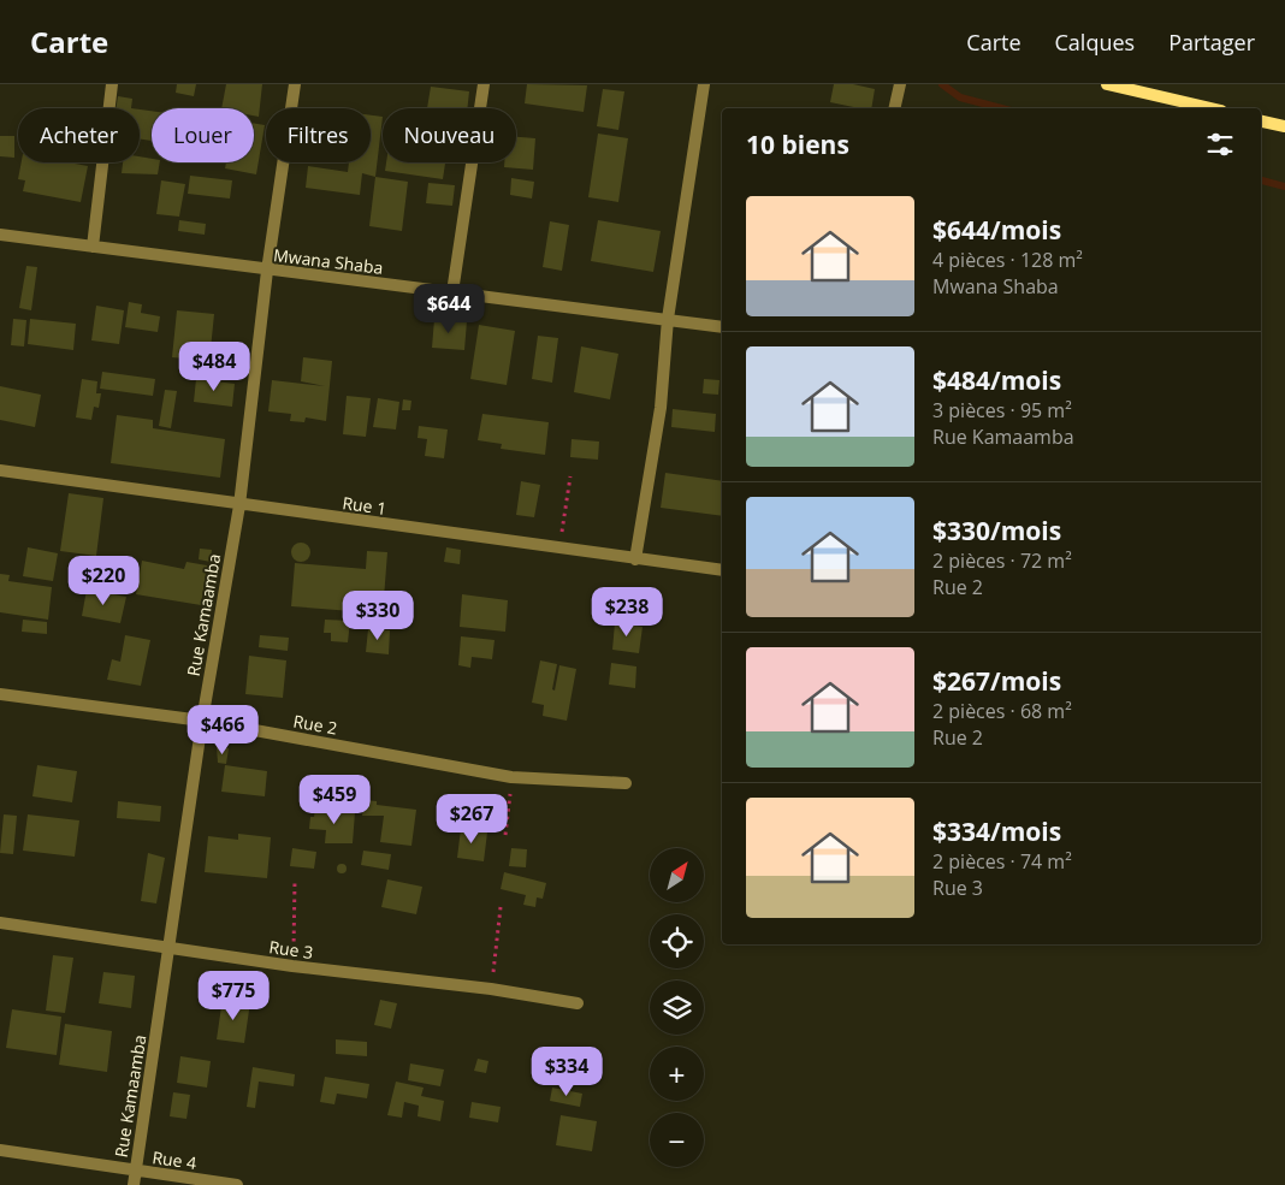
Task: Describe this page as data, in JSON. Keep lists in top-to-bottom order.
{
  "streets": {
    "street": [
      "Mwana Shaba",
      "Rue 1",
      "Rue Kamaamba",
      "Rue 2",
      "Rue 3",
      "Rue 4"
    ]
  },
  "crossings": [
    ["Mwana Shaba", "Rue Kamaamba"],
    ["Rue 1", "Rue Kamaamba"],
    ["Rue Kamaamba", "Rue 2"],
    ["Rue Kamaamba", "Rue 3"],
    ["Rue Kamaamba", "Rue 4"]
  ],
  "north": "top right",
  "page": {
    "header": "Carte",
    "nav": ["Carte", "Calques", "Partager"],
    "chip": [
      "Acheter",
      "Louer",
      "Filtres",
      "Nouveau"
    ],
    "heading": "10 biens",
    "list": [
      {
        "name": "$644/mois",
        "note": "4 pièces · 128 m² · Mwana Shaba"
      },
      {
        "name": "$484/mois",
        "note": "3 pièces · 95 m² · Rue Kamaamba"
      },
      {
        "name": "$330/mois",
        "note": "2 pièces · 72 m² · Rue 2"
      },
      {
        "name": "$267/mois",
        "note": "2 pièces · 68 m² · Rue 2"
      },
      {
        "name": "$334/mois",
        "note": "2 pièces · 74 m² · Rue 3"
      }
    ],
    "price": [
      "$644",
      "$484",
      "$220",
      "$238",
      "$330",
      "$466",
      "$459",
      "$267",
      "$775",
      "$334"
    ],
    "map_buttons": ["+", "−"]
  }
}
